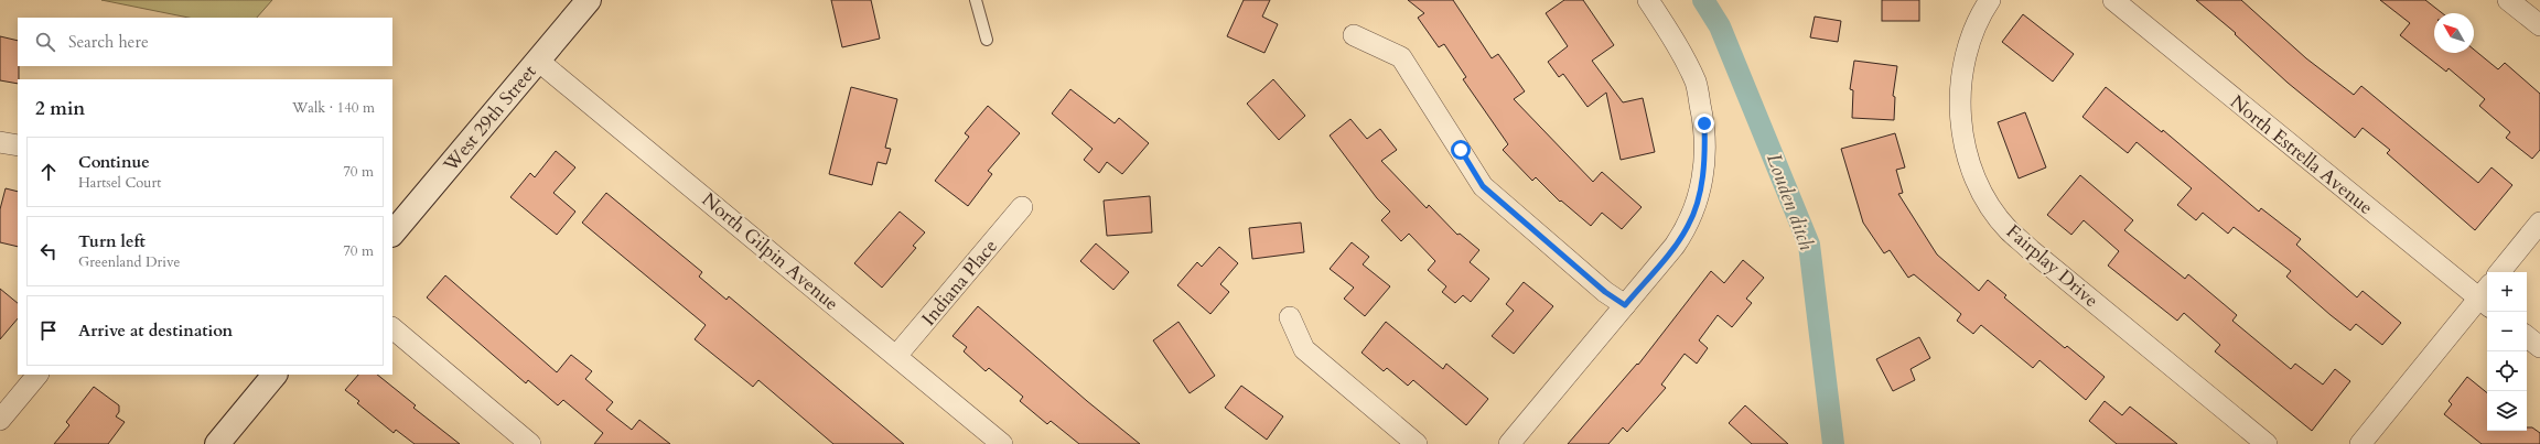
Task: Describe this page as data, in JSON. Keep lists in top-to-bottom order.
{
  "streets": {
    "main road": ["West 29th Street"],
    "street": [
      "North Estrella Avenue",
      "North Gilpin Avenue",
      "Fairplay Drive",
      "Indiana Place"
    ]
  },
  "crossings": [
    ["West 29th Street", "North Gilpin Avenue"],
    ["North Gilpin Avenue", "Indiana Place"]
  ],
  "water": ["Louden ditch"],
  "north": "top left",
  "page": {
    "search": "Search here",
    "heading": ["2 min", "Walk · 140 m"],
    "list": [
      ["Continue", "Hartsel Court", "70 m"],
      ["Turn left", "Greenland Drive", "70 m"],
      "Arrive at destination"
    ],
    "map_buttons": ["+", "−"]
  }
}
